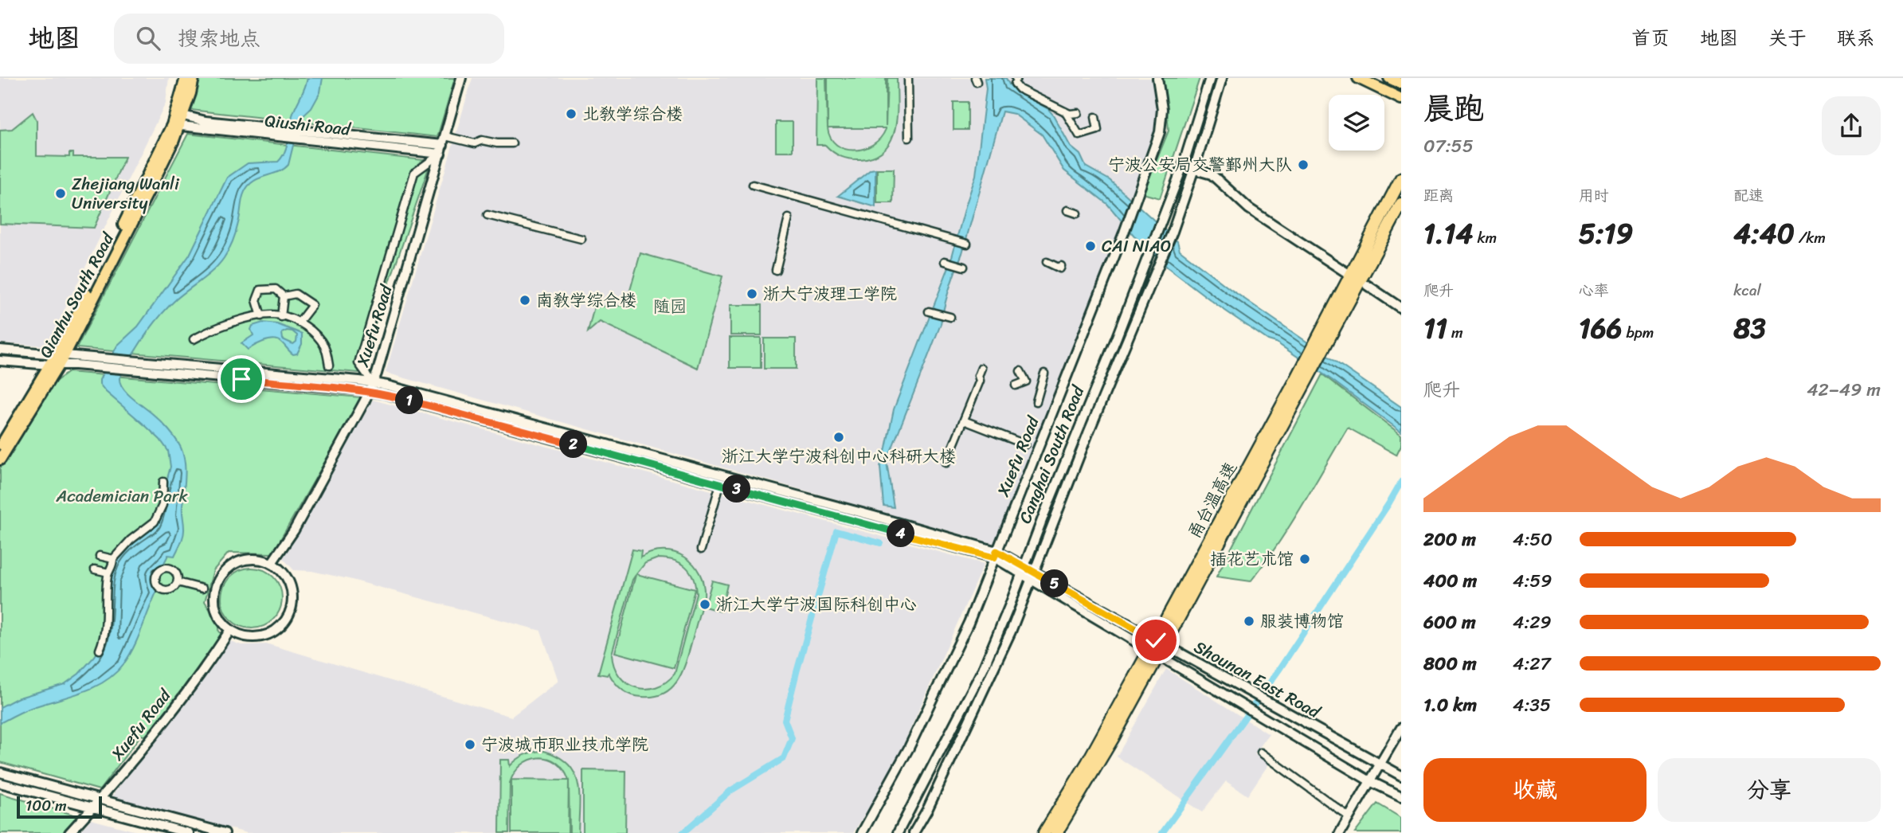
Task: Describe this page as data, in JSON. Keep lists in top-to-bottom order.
{
  "streets": {
    "highway": ["甬台温高速"],
    "main road": [
      "Qiushi Road",
      "Qianhu South Road",
      "Xuefu Road",
      "Canghai South Road",
      "Shounan East Road"
    ]
  },
  "crossings": [
    ["Qiushi Road", "Qianhu South Road"],
    ["Qiushi Road", "Xuefu Road"],
    ["Qianhu South Road", "Shounan East Road"],
    ["Xuefu Road", "Shounan East Road"],
    ["Canghai South Road", "Shounan East Road"],
    ["甬台温高速", "Shounan East Road"]
  ],
  "parks": ["随园", "Academician Park"],
  "places": [
    "北教学综合楼",
    "宁波公安局交警鄞州大队",
    "Zhejiang Wanli University",
    "CAI NIAO",
    "浙大宁波理工学院",
    "南教学综合楼",
    "浙江大学宁波科创中心科研大楼",
    "插花艺术馆",
    "浙江大学宁波国际科创中心",
    "服装博物馆",
    "宁波城市职业技术学院"
  ],
  "scale_bar": "100 m",
  "page": {
    "header": "地图",
    "search": "搜索地点",
    "nav": [
      "首页",
      "地图",
      "关于",
      "联系"
    ],
    "heading": ["晨跑", "07:55"],
    "stats": [
      ["距离", "1.14 km"],
      ["用时", "5:19"],
      ["配速", "4:40 /km"],
      ["爬升", "11 m"],
      ["心率", "166 bpm"],
      ["kcal", "83"]
    ],
    "chart": ["爬升", "42–49 m"],
    "pins": [
      "1",
      "2",
      "3",
      "4",
      "5"
    ],
    "list": [
      {
        "name": "200 m",
        "note": "4:50"
      },
      {
        "name": "400 m",
        "note": "4:59"
      },
      {
        "name": "600 m",
        "note": "4:29"
      },
      {
        "name": "800 m",
        "note": "4:27"
      },
      {
        "name": "1.0 km",
        "note": "4:35"
      }
    ],
    "buttons": ["收藏", "分享"],
    "scale": "100 m"
  }
}
